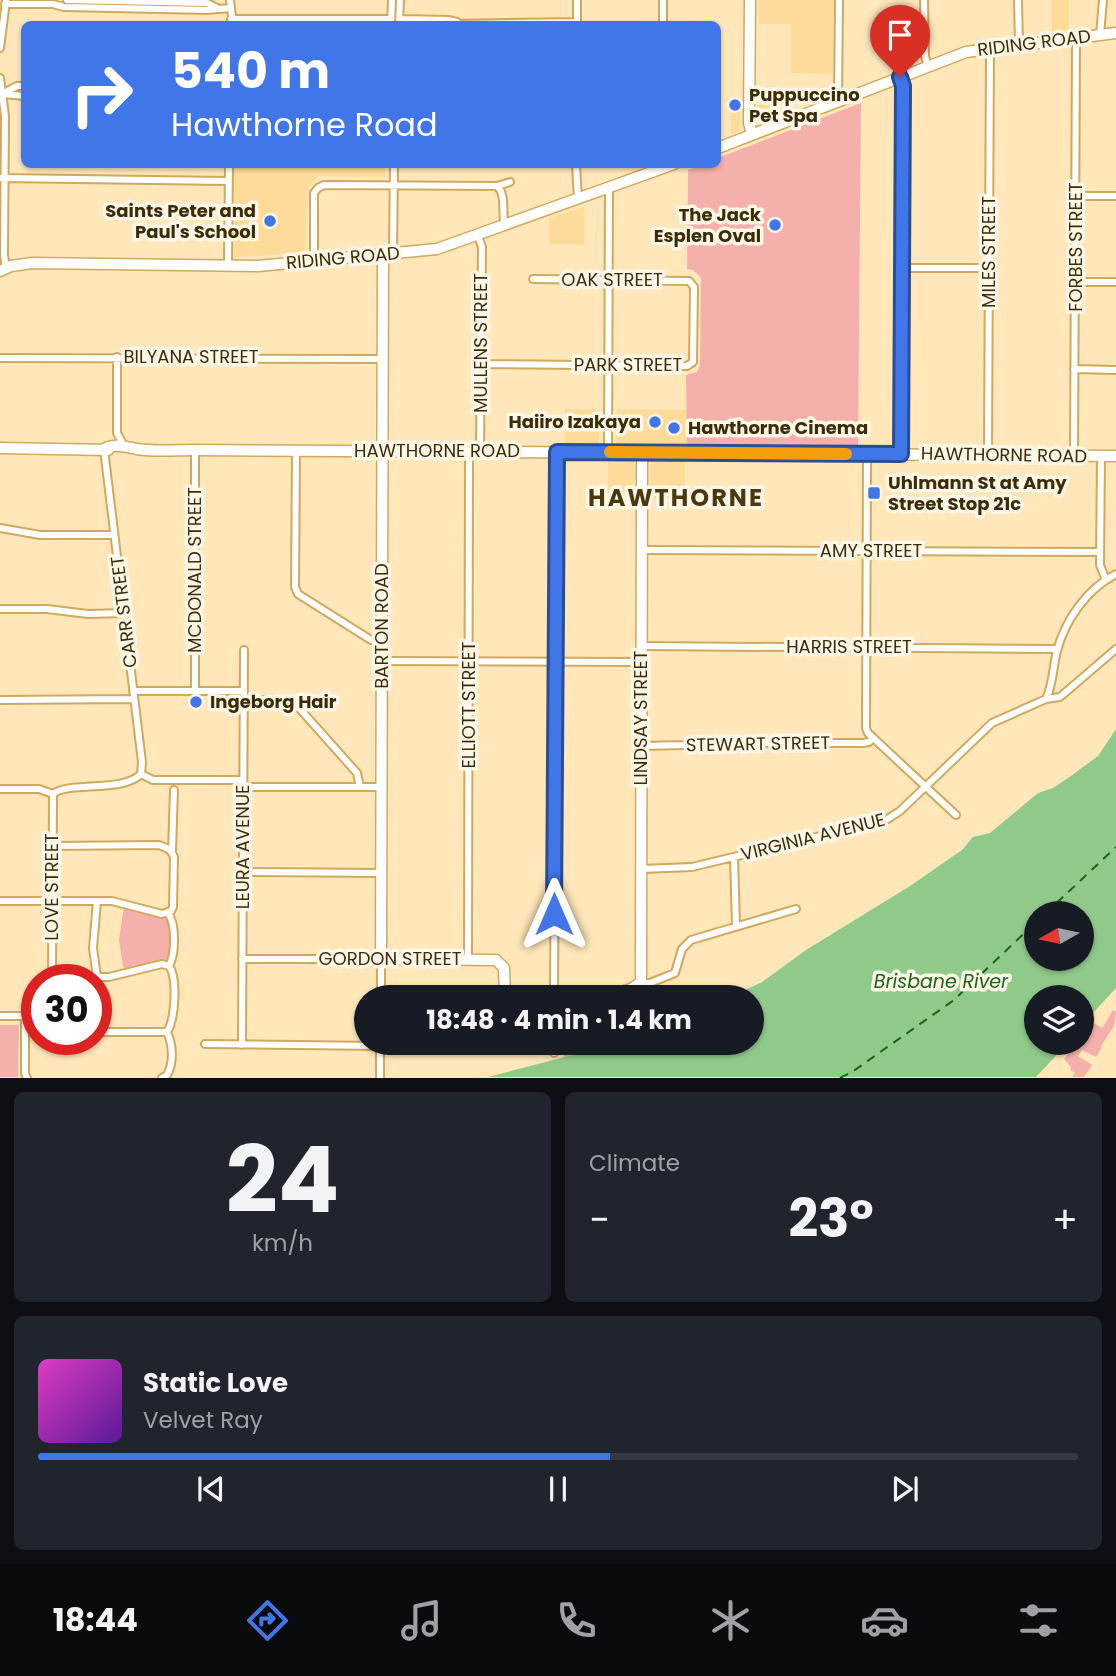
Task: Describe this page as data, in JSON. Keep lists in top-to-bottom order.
{
  "streets": {
    "street": [
      "RIDING ROAD",
      "FORBES STREET",
      "MILES STREET",
      "OAK STREET",
      "MULLENS STREET",
      "BILYANA STREET",
      "PARK STREET",
      "HAWTHORNE ROAD",
      "AMY STREET",
      "MCDONALD STREET",
      "CARR STREET",
      "BARTON ROAD",
      "HARRIS STREET",
      "ELLIOTT STREET",
      "LINDSAY STREET",
      "STEWART STREET",
      "VIRGINIA AVENUE",
      "LEURA AVENUE",
      "LOVE STREET",
      "GORDON STREET"
    ]
  },
  "crossings": [
    ["RIDING ROAD", "FORBES STREET"],
    ["RIDING ROAD", "MILES STREET"],
    ["RIDING ROAD", "MULLENS STREET"],
    ["RIDING ROAD", "BARTON ROAD"],
    ["FORBES STREET", "HAWTHORNE ROAD"],
    ["MILES STREET", "HAWTHORNE ROAD"],
    ["OAK STREET", "PARK STREET"],
    ["MULLENS STREET", "PARK STREET"],
    ["MULLENS STREET", "HAWTHORNE ROAD"],
    ["MULLENS STREET", "ELLIOTT STREET"],
    ["BILYANA STREET", "BARTON ROAD"],
    ["HAWTHORNE ROAD", "MCDONALD STREET"],
    ["HAWTHORNE ROAD", "CARR STREET"],
    ["HAWTHORNE ROAD", "BARTON ROAD"],
    ["HAWTHORNE ROAD", "ELLIOTT STREET"],
    ["HAWTHORNE ROAD", "LINDSAY STREET"],
    ["AMY STREET", "LINDSAY STREET"],
    ["BARTON ROAD", "GORDON STREET"],
    ["HARRIS STREET", "LINDSAY STREET"],
    ["ELLIOTT STREET", "GORDON STREET"],
    ["LINDSAY STREET", "STEWART STREET"],
    ["LINDSAY STREET", "VIRGINIA AVENUE"],
    ["LEURA AVENUE", "GORDON STREET"]
  ],
  "districts": ["HAWTHORNE"],
  "water": ["Brisbane River"],
  "places": {
    "other": [
      "Puppuccino Pet Spa",
      "Saints Peter and Paul's School",
      "The Jack Esplen Oval",
      "Haiiro Izakaya",
      "Hawthorne Cinema",
      "Ingeborg Hair"
    ],
    "transit": ["Uhlmann St at Amy Street Stop 21c"]
  },
  "north": "left",
  "page": {
    "turn": ["540 m", "Hawthorne Road"],
    "limit": "30",
    "trip": "18:48 · 4 min · 1.4 km",
    "tile": [
      ["24", "km/h"],
      "Climate"
    ],
    "heat": ["−", "23°", "+"],
    "song": ["Static Love", "Velvet Ray"],
    "tabs": "18:44"
  }
}
